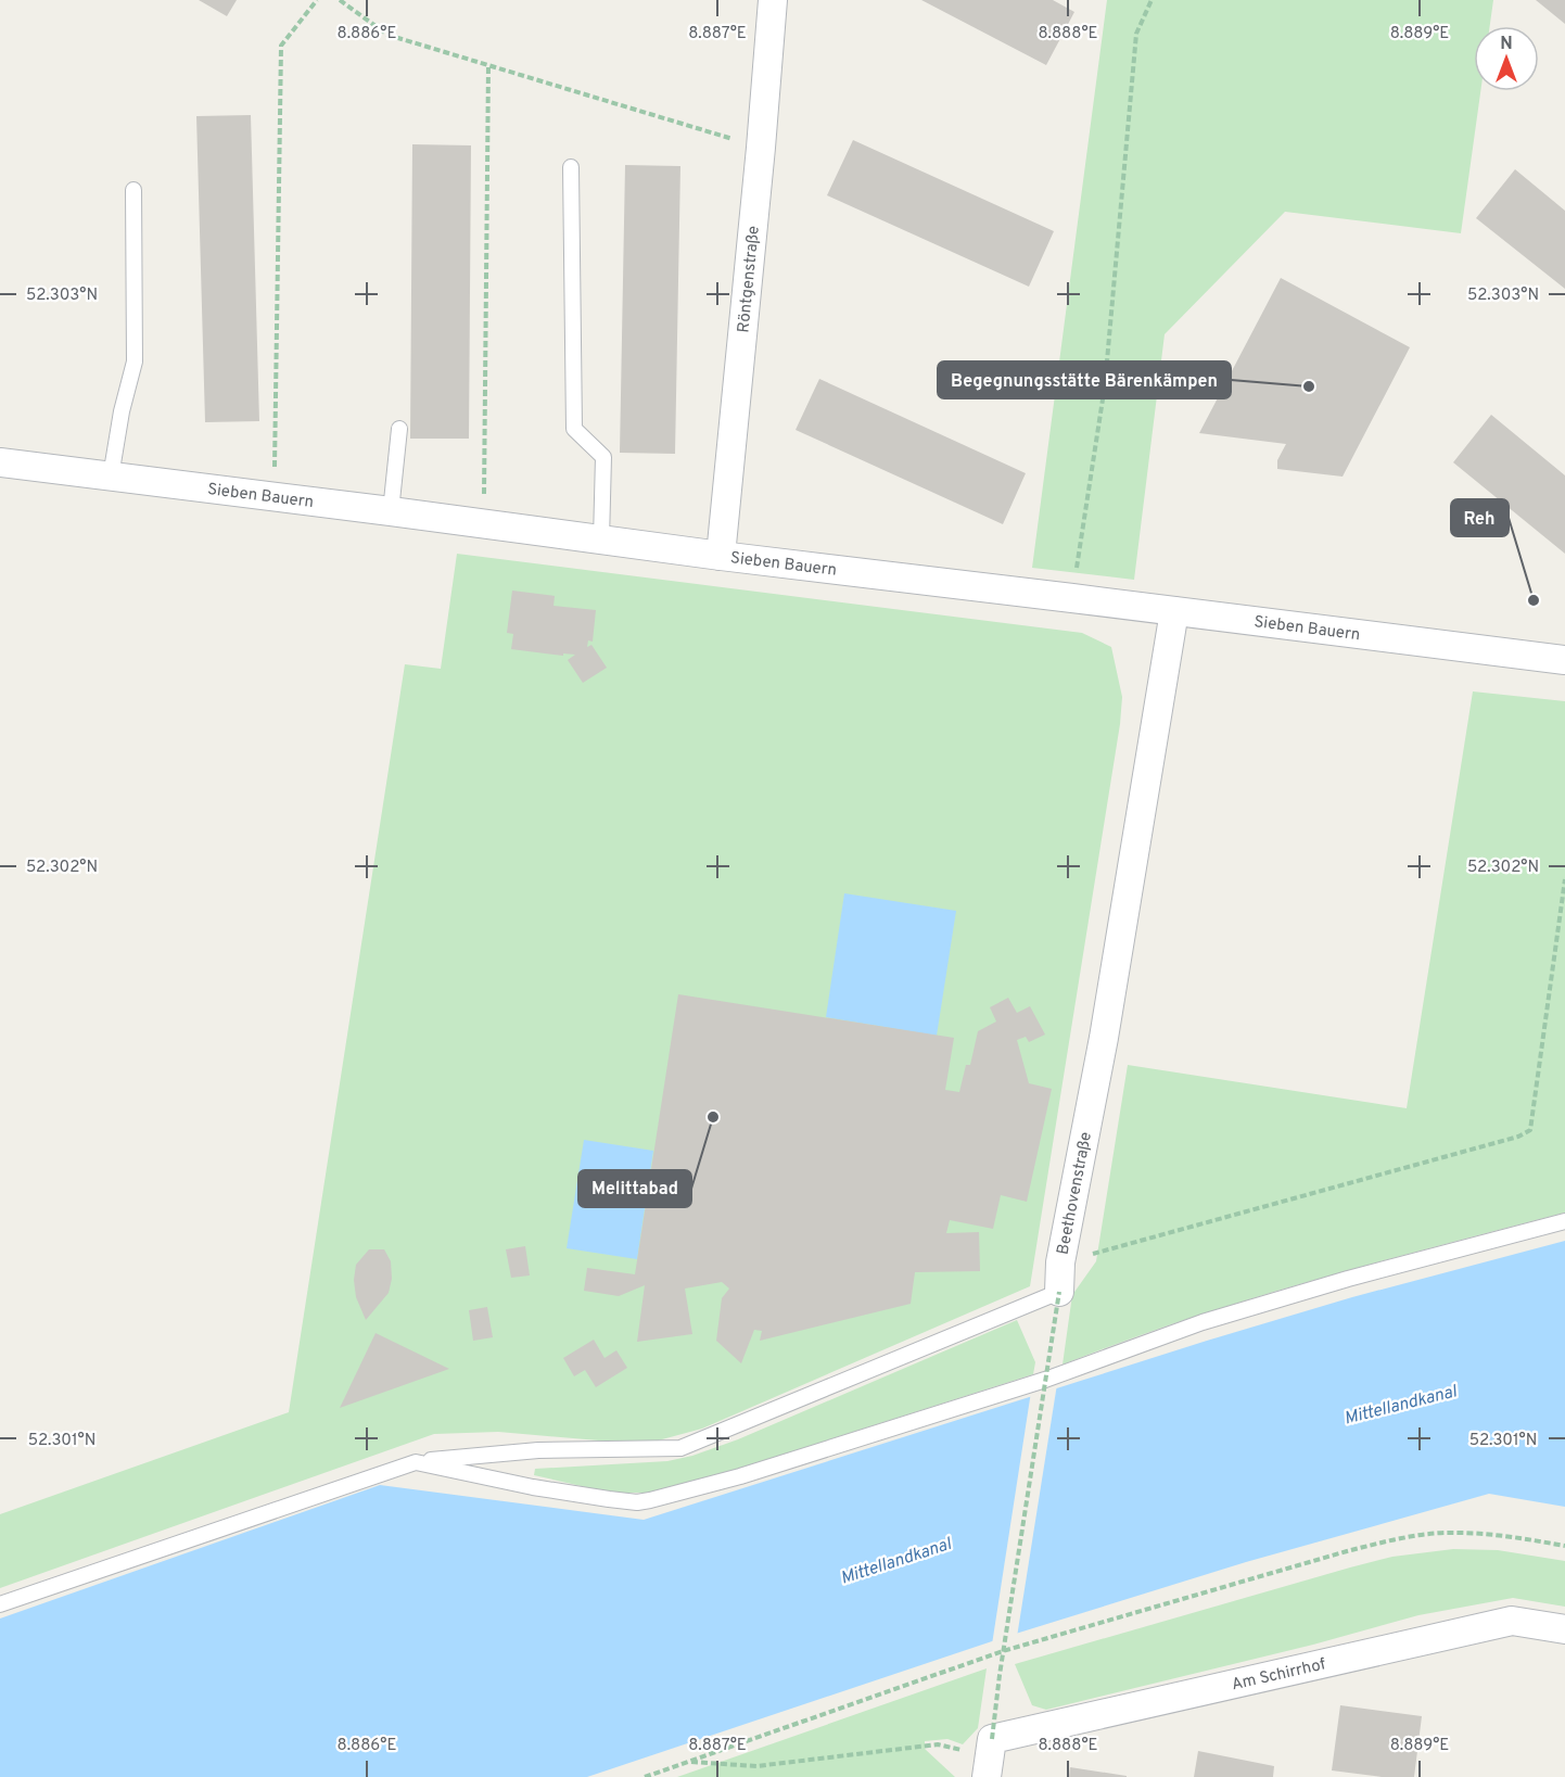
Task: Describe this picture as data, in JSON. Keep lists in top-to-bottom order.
{
  "streets": {
    "street": [
      "Röntgenstraße",
      "Sieben Bauern",
      "Beethovenstraße",
      "Am Schirrhof"
    ]
  },
  "crossings": [
    ["Röntgenstraße", "Sieben Bauern"],
    ["Sieben Bauern", "Beethovenstraße"]
  ],
  "water": ["Mittellandkanal"],
  "places": ["Begegnungsstätte Bärenkämpen", "Reh", "Melittabad"],
  "north": "top",
  "coordinates": [
    "8.886°E",
    "8.887°E",
    "8.888°E",
    "8.889°E",
    "52.303°N",
    "52.302°N",
    "52.301°N"
  ]
}
